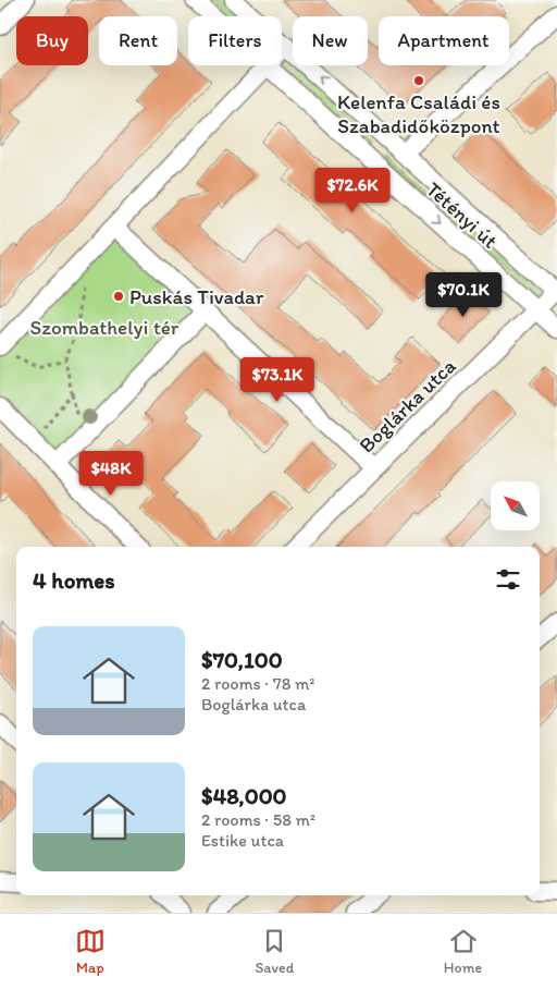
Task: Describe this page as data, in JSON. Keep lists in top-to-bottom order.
{
  "streets": {
    "street": ["Tétényi út", "Boglárka utca"]
  },
  "crossings": [
    ["Tétényi út", "Boglárka utca"]
  ],
  "parks": ["Szombathelyi tér"],
  "places": ["Kelenfa Családi és Szabadidőközpont", "Puskás Tivadar"],
  "north": "top left",
  "page": {
    "chip": [
      "Buy",
      "Rent",
      "Filters",
      "New",
      "Apartment"
    ],
    "price": [
      "$72.6K",
      "$70.1K",
      "$73.1K",
      "$48K"
    ],
    "heading": "4 homes",
    "list": [
      {
        "name": "$70,100",
        "note": "2 rooms · 78 m² · Boglárka utca"
      },
      {
        "name": "$48,000",
        "note": "2 rooms · 58 m² · Estike utca"
      }
    ],
    "tabs": ["Map", "Saved", "Home"]
  }
}
